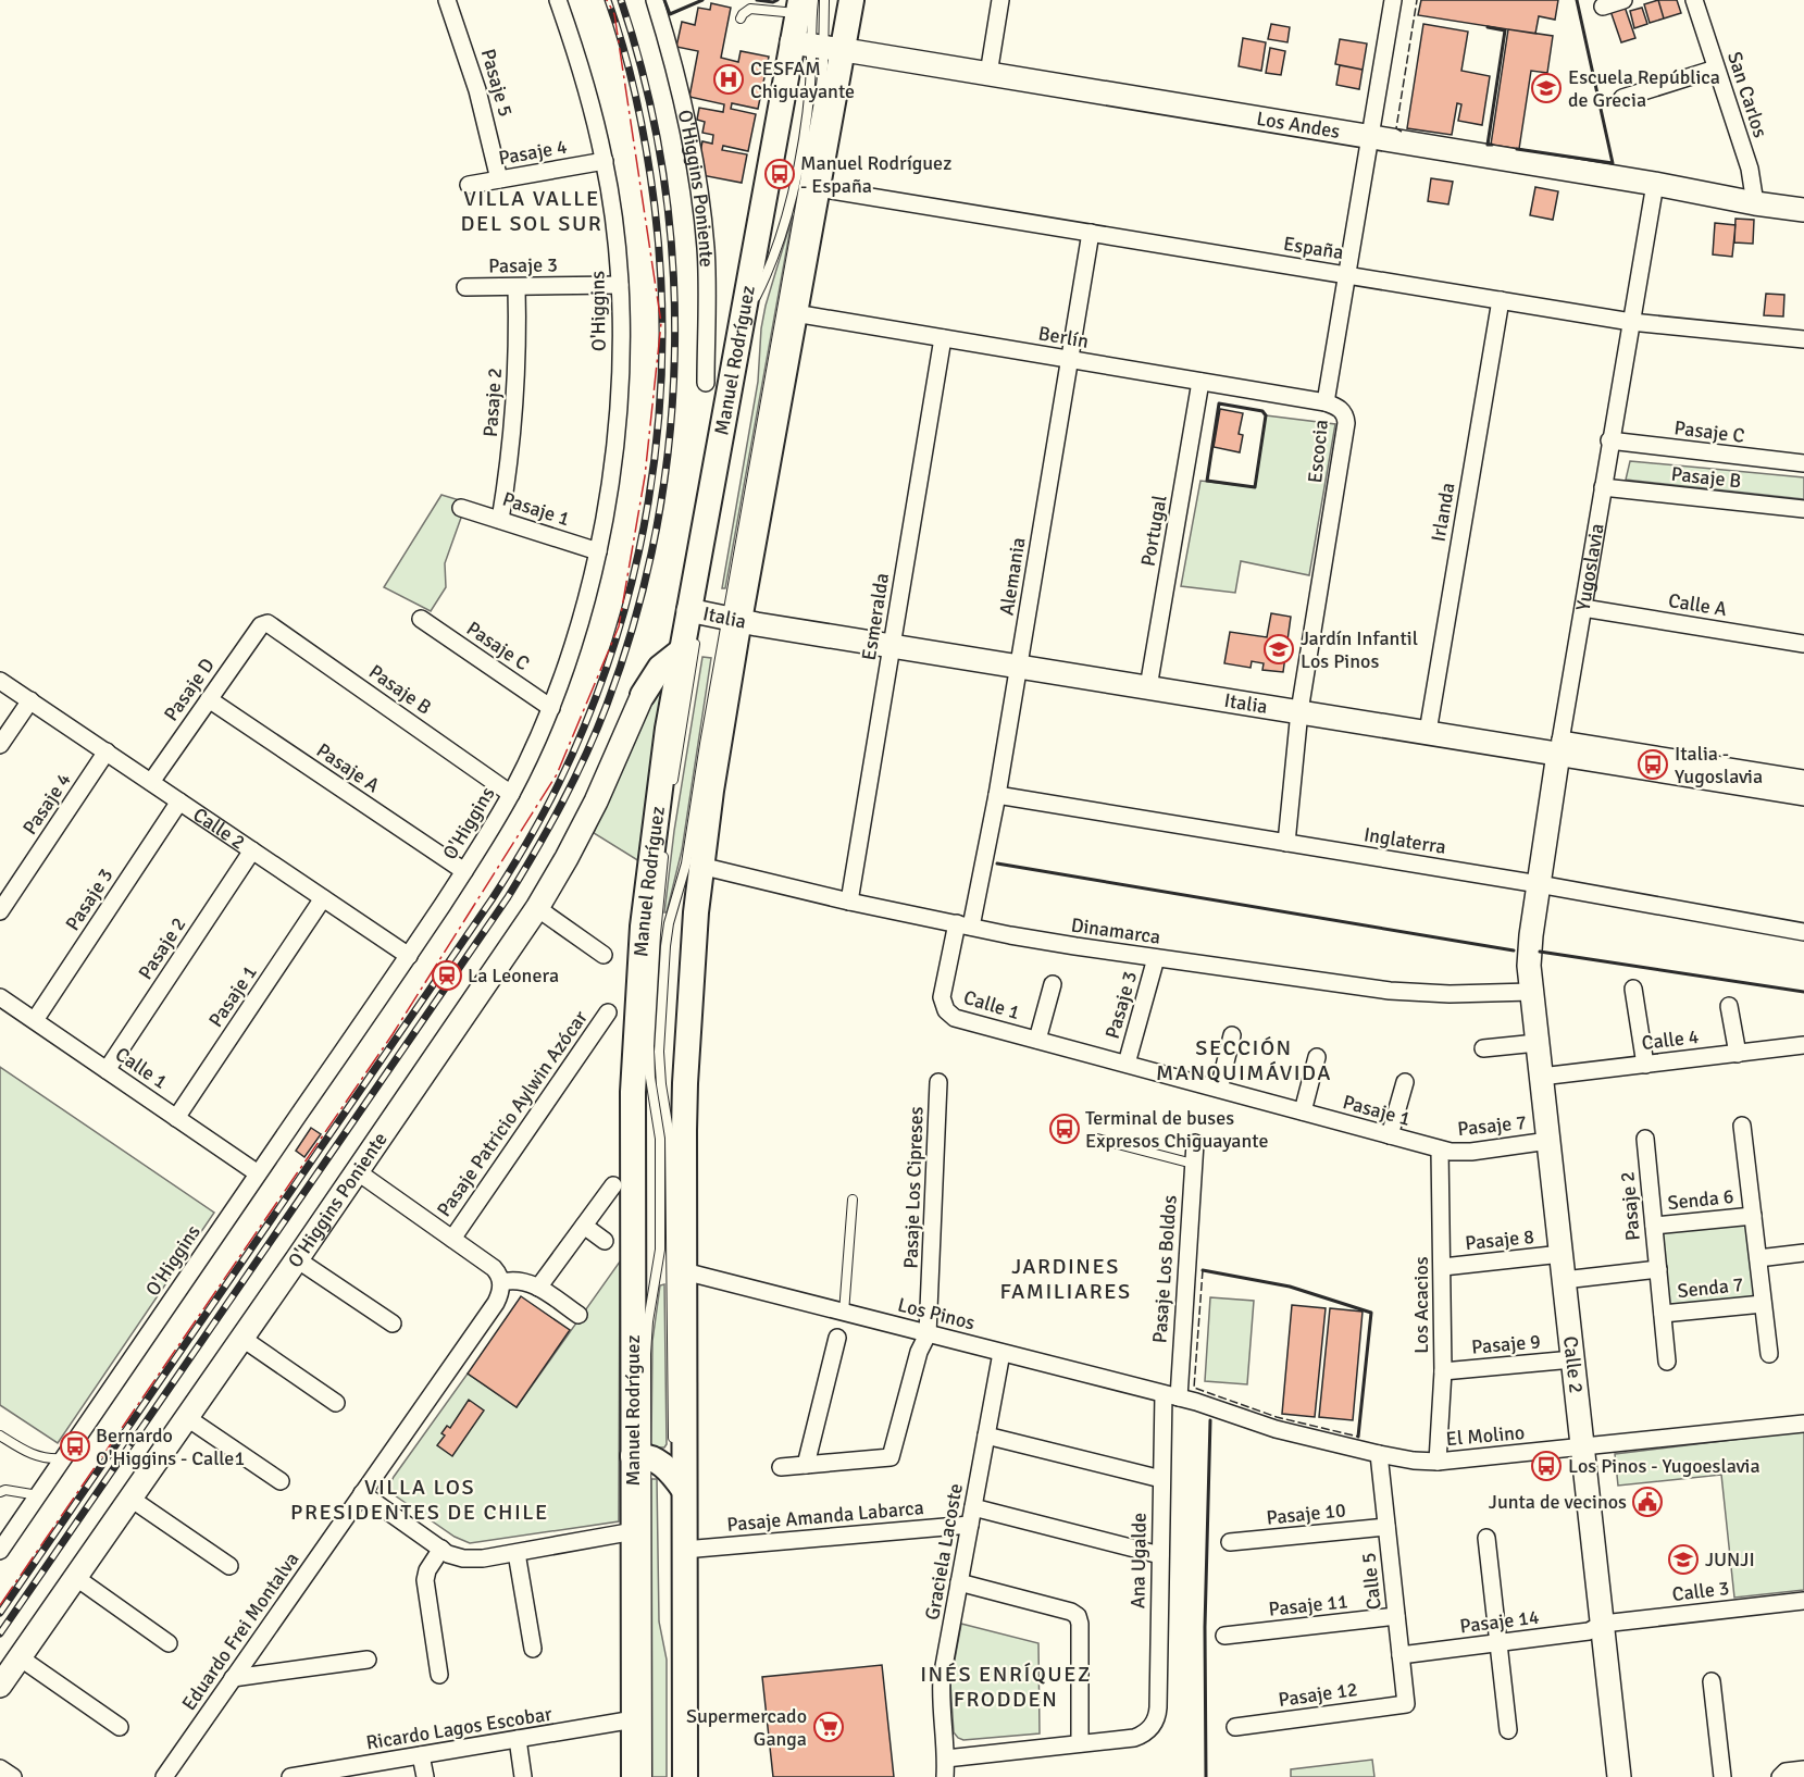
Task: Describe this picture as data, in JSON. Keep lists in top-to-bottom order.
{
  "streets": {
    "main road": ["Manuel Rodríguez"],
    "street": [
      "Pasaje 5",
      "San Carlos",
      "Los Andes",
      "Pasaje 4",
      "O'Higgins Poniente",
      "España",
      "Pasaje 3",
      "O'Higgins",
      "Berlín",
      "Pasaje 2",
      "Pasaje C",
      "Escocia",
      "Pasaje B",
      "Pasaje 1",
      "Irlanda",
      "Portugal",
      "Yugoslavia",
      "Alemania",
      "Calle A",
      "Esmeralda",
      "Italia",
      "Pasaje D",
      "Pasaje A",
      "Calle 2",
      "Inglaterra",
      "Dinamarca",
      "Calle 1",
      "Calle 4",
      "Pasaje Patricio Aylwin Azócar",
      "Pasaje 7",
      "Pasaje Los Cipreses",
      "Senda 6",
      "Pasaje 8",
      "Pasaje Los Boldos",
      "Senda 7",
      "Los Acacios",
      "Los Pinos",
      "Pasaje 9",
      "El Molino",
      "Pasaje 10",
      "Pasaje Amanda Labarca",
      "Graciela Lacoste",
      "Ana Ugalde",
      "Calle 5",
      "Calle 3",
      "Pasaje 11",
      "Pasaje 14",
      "Eduardo Frei Montalva",
      "Pasaje 12",
      "Ricardo Lagos Escobar"
    ]
  },
  "crossings": [
    ["Pasaje 5", "Pasaje 4"],
    ["San Carlos", "Los Andes"],
    ["Los Andes", "Manuel Rodríguez"],
    ["Los Andes", "Escocia"],
    ["Los Andes", "Yugoslavia"],
    ["Pasaje 4", "O'Higgins"],
    ["Pasaje 4", "Calle 2"],
    ["España", "Manuel Rodríguez"],
    ["España", "Escocia"],
    ["España", "Irlanda"],
    ["España", "Yugoslavia"],
    ["España", "Alemania"],
    ["Pasaje 3", "O'Higgins"],
    ["Pasaje 3", "Pasaje 2"],
    ["Pasaje 3", "Pasaje 1"],
    ["Pasaje 3", "Calle 2"],
    ["Pasaje 3", "Dinamarca"],
    ["Pasaje 3", "Calle 1"],
    ["O'Higgins", "Pasaje C"],
    ["O'Higgins", "Pasaje B"],
    ["O'Higgins", "Pasaje 1"],
    ["O'Higgins", "Pasaje A"],
    ["O'Higgins", "Calle 2"],
    ["O'Higgins", "Calle 1"],
    ["Berlín", "Manuel Rodríguez"],
    ["Berlín", "Escocia"],
    ["Berlín", "Portugal"],
    ["Berlín", "Alemania"],
    ["Berlín", "Esmeralda"],
    ["Manuel Rodríguez", "Italia"],
    ["Manuel Rodríguez", "Dinamarca"],
    ["Manuel Rodríguez", "Los Pinos"],
    ["Manuel Rodríguez", "Pasaje Amanda Labarca"],
    ["Manuel Rodríguez", "Ricardo Lagos Escobar"],
    ["Pasaje 2", "Pasaje 1"],
    ["Pasaje 2", "Calle 2"],
    ["Pasaje 2", "Calle 1"],
    ["Pasaje 2", "Senda 6"],
    ["Pasaje 2", "Senda 7"],
    ["Pasaje C", "Yugoslavia"],
    ["Escocia", "Italia"],
    ["Escocia", "Inglaterra"],
    ["Pasaje B", "Yugoslavia"],
    ["Pasaje B", "Pasaje D"],
    ["Pasaje 1", "Calle 2"],
    ["Pasaje 1", "Calle 1"],
    ["Pasaje 1", "Pasaje 7"],
    ["Pasaje 1", "Los Acacios"],
    ["Irlanda", "Italia"],
    ["Portugal", "Italia"],
    ["Yugoslavia", "Calle A"],
    ["Yugoslavia", "Italia"],
    ["Yugoslavia", "Calle 2"],
    ["Yugoslavia", "Inglaterra"],
    ["Alemania", "Italia"],
    ["Alemania", "Inglaterra"],
    ["Alemania", "Dinamarca"],
    ["Alemania", "Calle 1"],
    ["Esmeralda", "Italia"],
    ["Esmeralda", "Dinamarca"],
    ["Pasaje D", "Pasaje A"],
    ["Pasaje D", "Calle 2"],
    ["Calle 2", "Dinamarca"],
    ["Calle 2", "Calle 4"],
    ["Calle 2", "Pasaje 7"],
    ["Calle 2", "Pasaje 8"],
    ["Calle 2", "Pasaje 9"],
    ["Calle 2", "El Molino"],
    ["Calle 2", "Calle 3"],
    ["Calle 2", "Pasaje 14"],
    ["Dinamarca", "Calle 1"],
    ["Pasaje 7", "Los Acacios"],
    ["Pasaje Los Cipreses", "Los Pinos"],
    ["Pasaje 8", "Los Acacios"],
    ["Pasaje Los Boldos", "Los Pinos"],
    ["Pasaje Los Boldos", "El Molino"],
    ["Pasaje Los Boldos", "Ana Ugalde"],
    ["Los Acacios", "Pasaje 9"],
    ["Los Acacios", "El Molino"],
    ["Los Pinos", "El Molino"],
    ["Los Pinos", "Graciela Lacoste"],
    ["Los Pinos", "Ana Ugalde"],
    ["El Molino", "Ana Ugalde"],
    ["El Molino", "Calle 5"],
    ["Pasaje 10", "Calle 5"],
    ["Pasaje Amanda Labarca", "Graciela Lacoste"],
    ["Calle 5", "Pasaje 11"],
    ["Calle 5", "Pasaje 14"],
    ["Calle 5", "Pasaje 12"],
    ["Calle 3", "Pasaje 14"]
  ],
  "districts": [
    "VILLA VALLE DEL SOL SUR",
    "SECCIÓN MANQUIMÁVIDA",
    "JARDINES FAMILIARES",
    "VILLA LOS PRESIDENTES DE CHILE",
    "INÉS ENRÍQUEZ FRODDEN"
  ],
  "places": {
    "hospital": ["CESFAM Chiguayante"],
    "school or university": ["Escuela República de Grecia", "Jardín Infantil Los Pinos", "JUNJI"],
    "bus stop": [
      "Manuel Rodríguez - España",
      "Italia - Yugoslavia",
      "Terminal de buses Expresos Chiguayante",
      "Bernardo O'Higgins - Calle1",
      "Los Pinos - Yugoeslavia"
    ],
    "station": ["La Leonera"],
    "public building": ["Junta de vecinos"],
    "supermarket": ["Supermercado Ganga"]
  }
}
